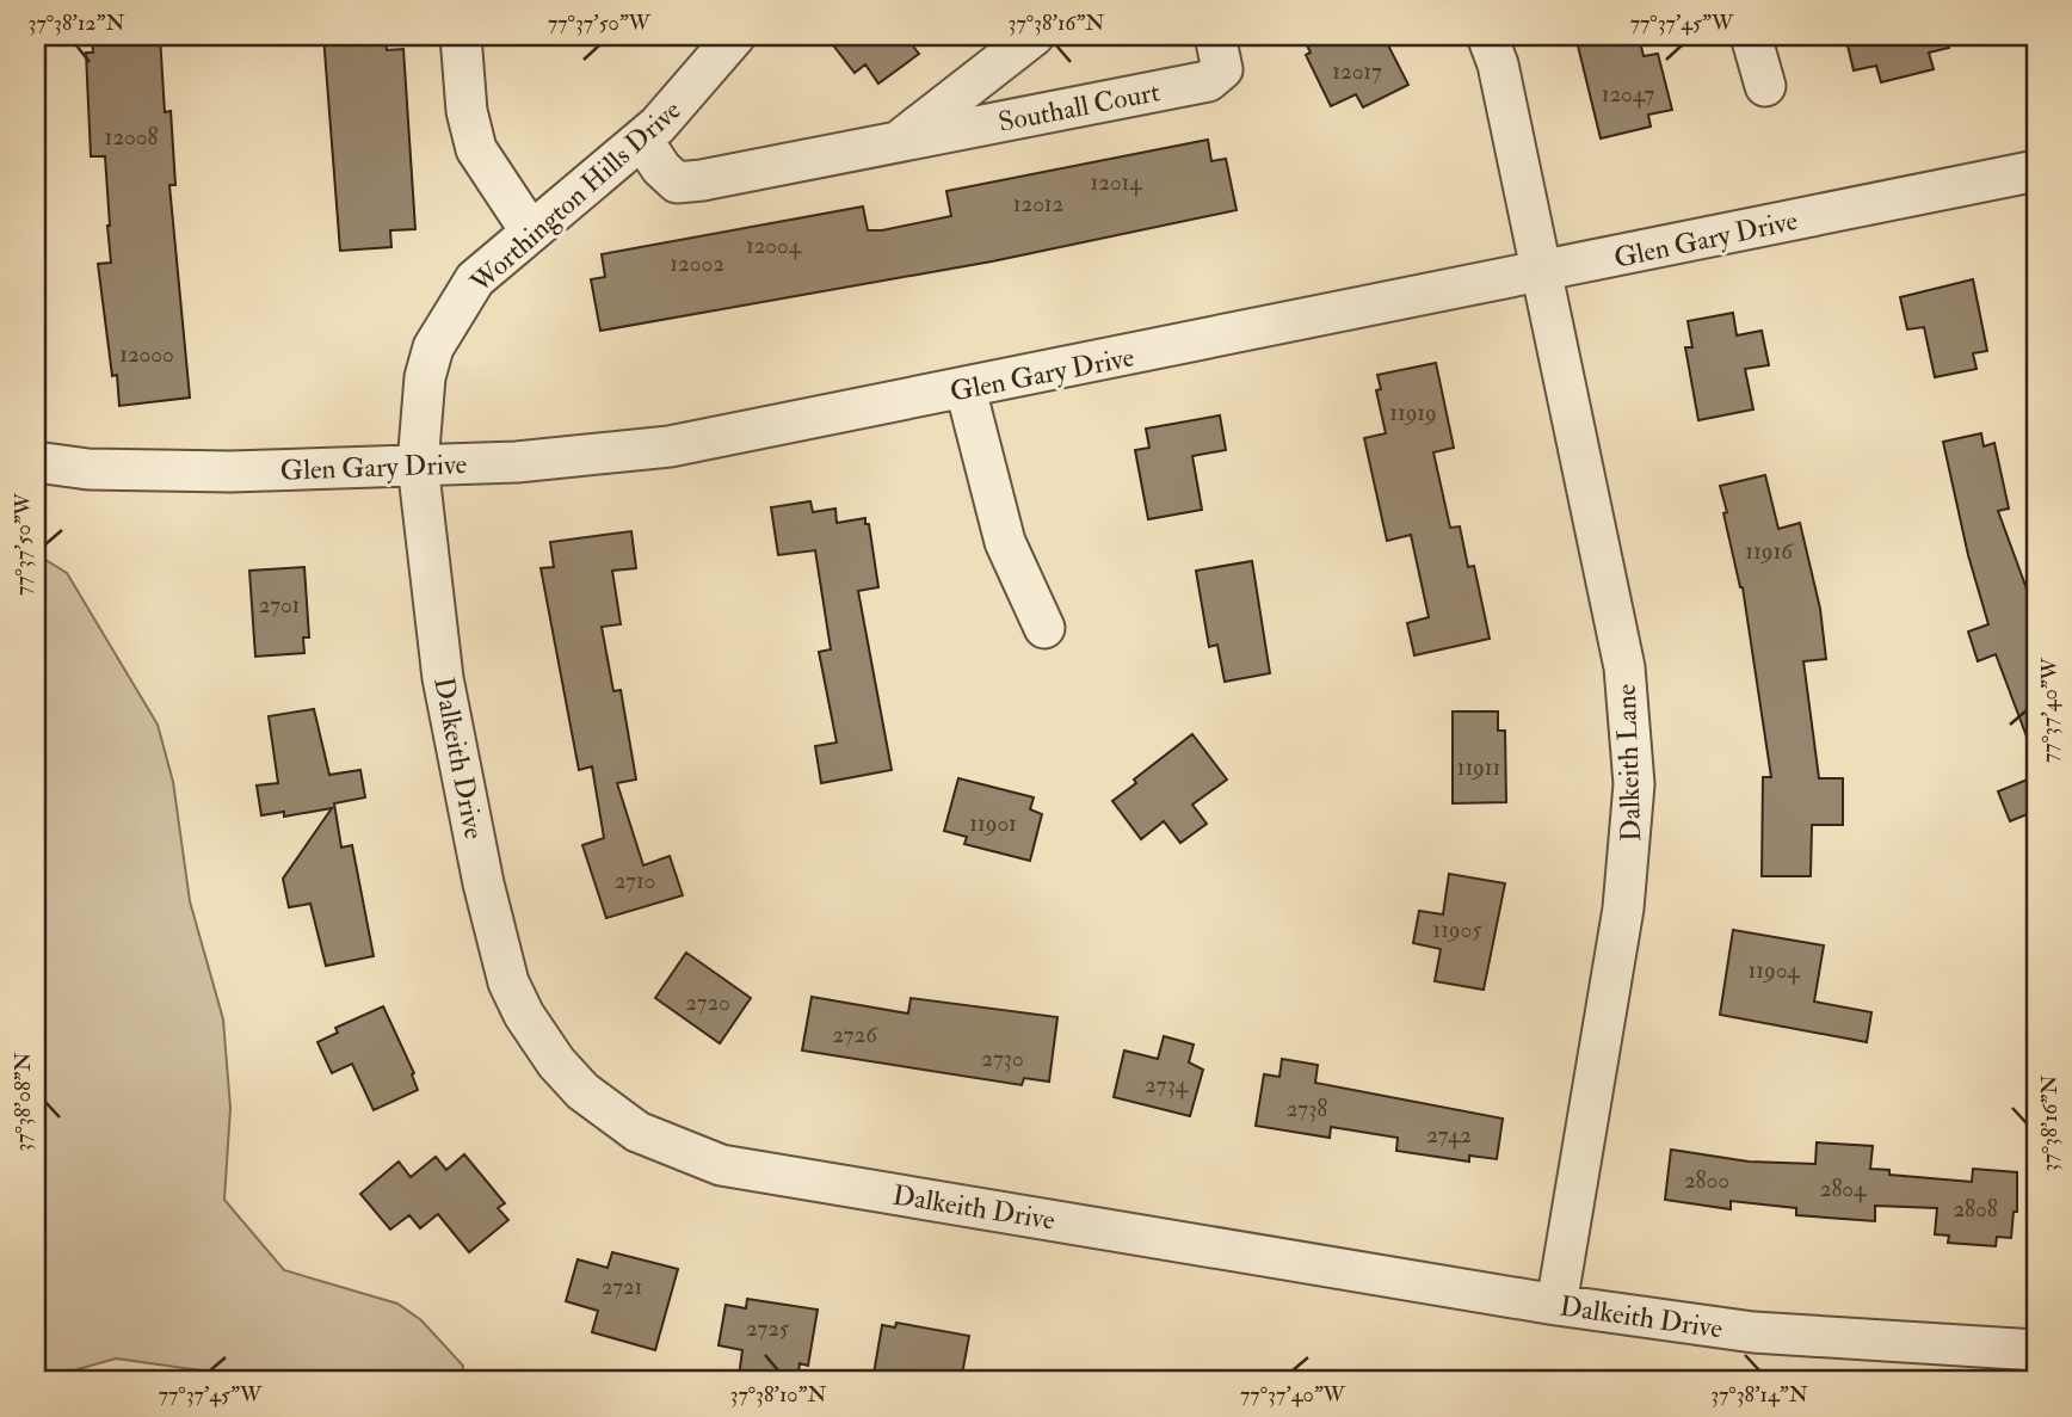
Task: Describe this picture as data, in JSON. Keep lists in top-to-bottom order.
{
  "streets": {
    "street": [
      "Southall Court",
      "Worthington Hills Drive",
      "Glen Gary Drive",
      "Dalkeith Drive",
      "Dalkeith Lane"
    ]
  },
  "crossings": [
    ["Southall Court", "Worthington Hills Drive"],
    ["Worthington Hills Drive", "Glen Gary Drive"],
    ["Worthington Hills Drive", "Dalkeith Drive"],
    ["Glen Gary Drive", "Dalkeith Drive"],
    ["Glen Gary Drive", "Dalkeith Lane"],
    ["Dalkeith Drive", "Dalkeith Lane"]
  ],
  "house_numbers": [
    "12017",
    "12047",
    "12008",
    "12014",
    "12012",
    "12004",
    "12002",
    "12000",
    "11919",
    "11916",
    "2701",
    "11911",
    "11901",
    "2710",
    "11905",
    "11904",
    "2720",
    "2726",
    "2730",
    "2734",
    "2738",
    "2742",
    "2800",
    "2804",
    "2808",
    "2721",
    "2725"
  ],
  "coordinates": [
    "37°38'12\"N",
    "77°37'50\"W",
    "37°38'16\"N",
    "77°37'45\"W",
    "77°37'40\"W",
    "37°38'08\"N",
    "37°38'10\"N",
    "37°38'14\"N"
  ]
}
